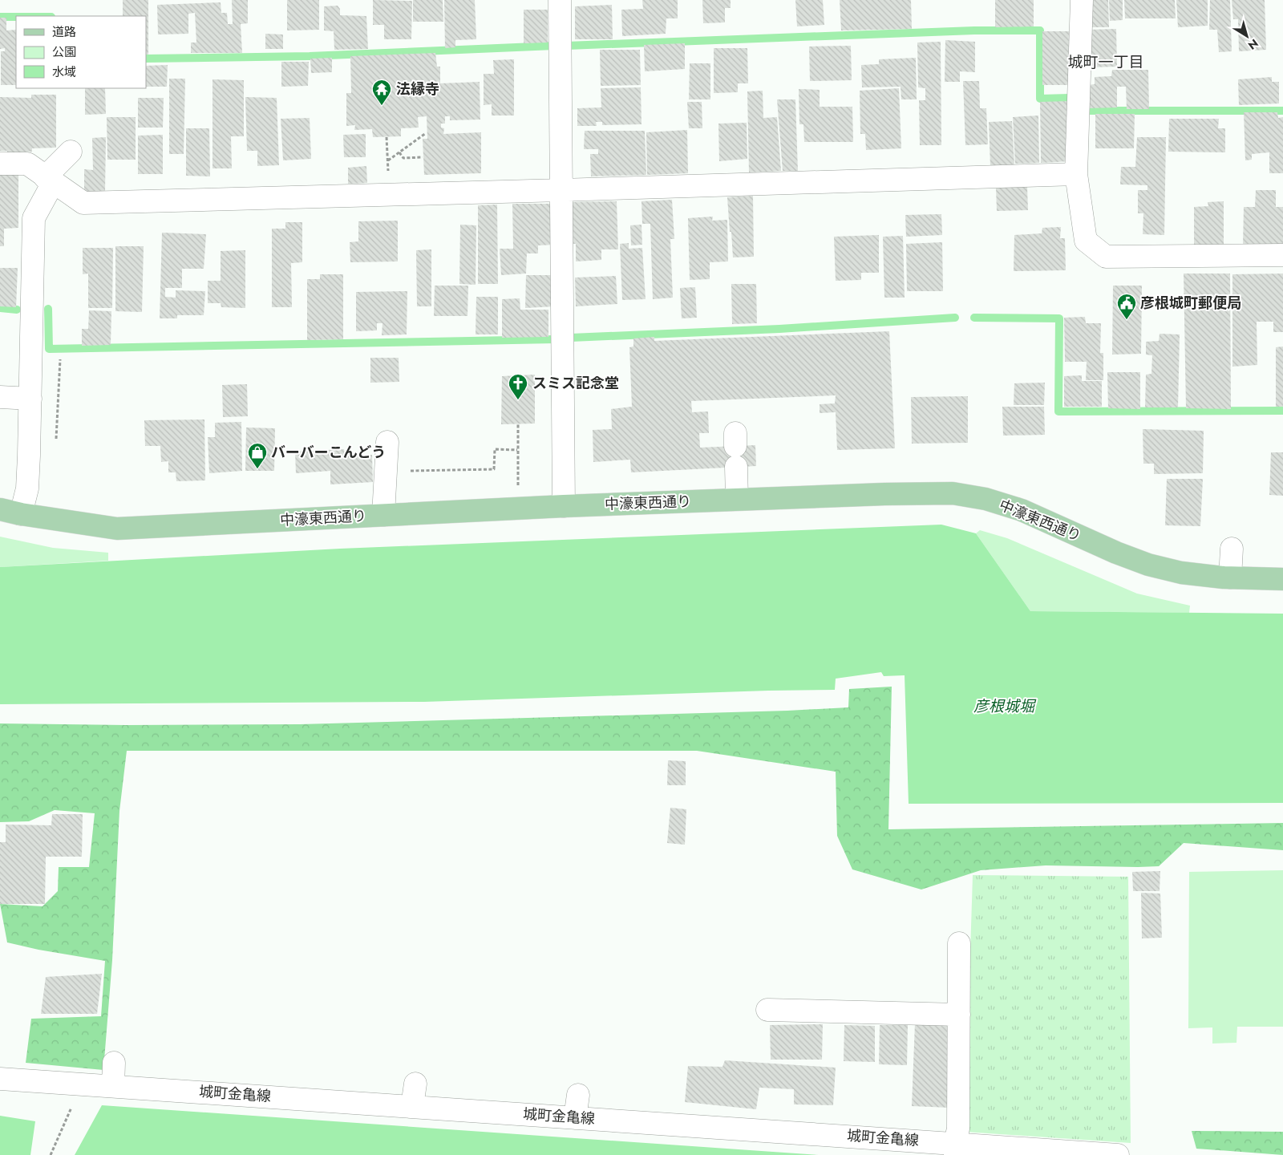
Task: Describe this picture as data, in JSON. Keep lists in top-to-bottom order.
{
  "streets": {
    "main road": ["中濠東西通り"],
    "street": ["城町金亀線"]
  },
  "districts": ["城町一丁目"],
  "water": ["彦根城堀"],
  "places": {
    "temple": ["法縁寺"],
    "public building": ["彦根城町郵便局"],
    "church": ["スミス記念堂"],
    "shop": ["バーバーこんどう"]
  },
  "legend": ["道路", "公園", "水域"],
  "north": "bottom right"
}
